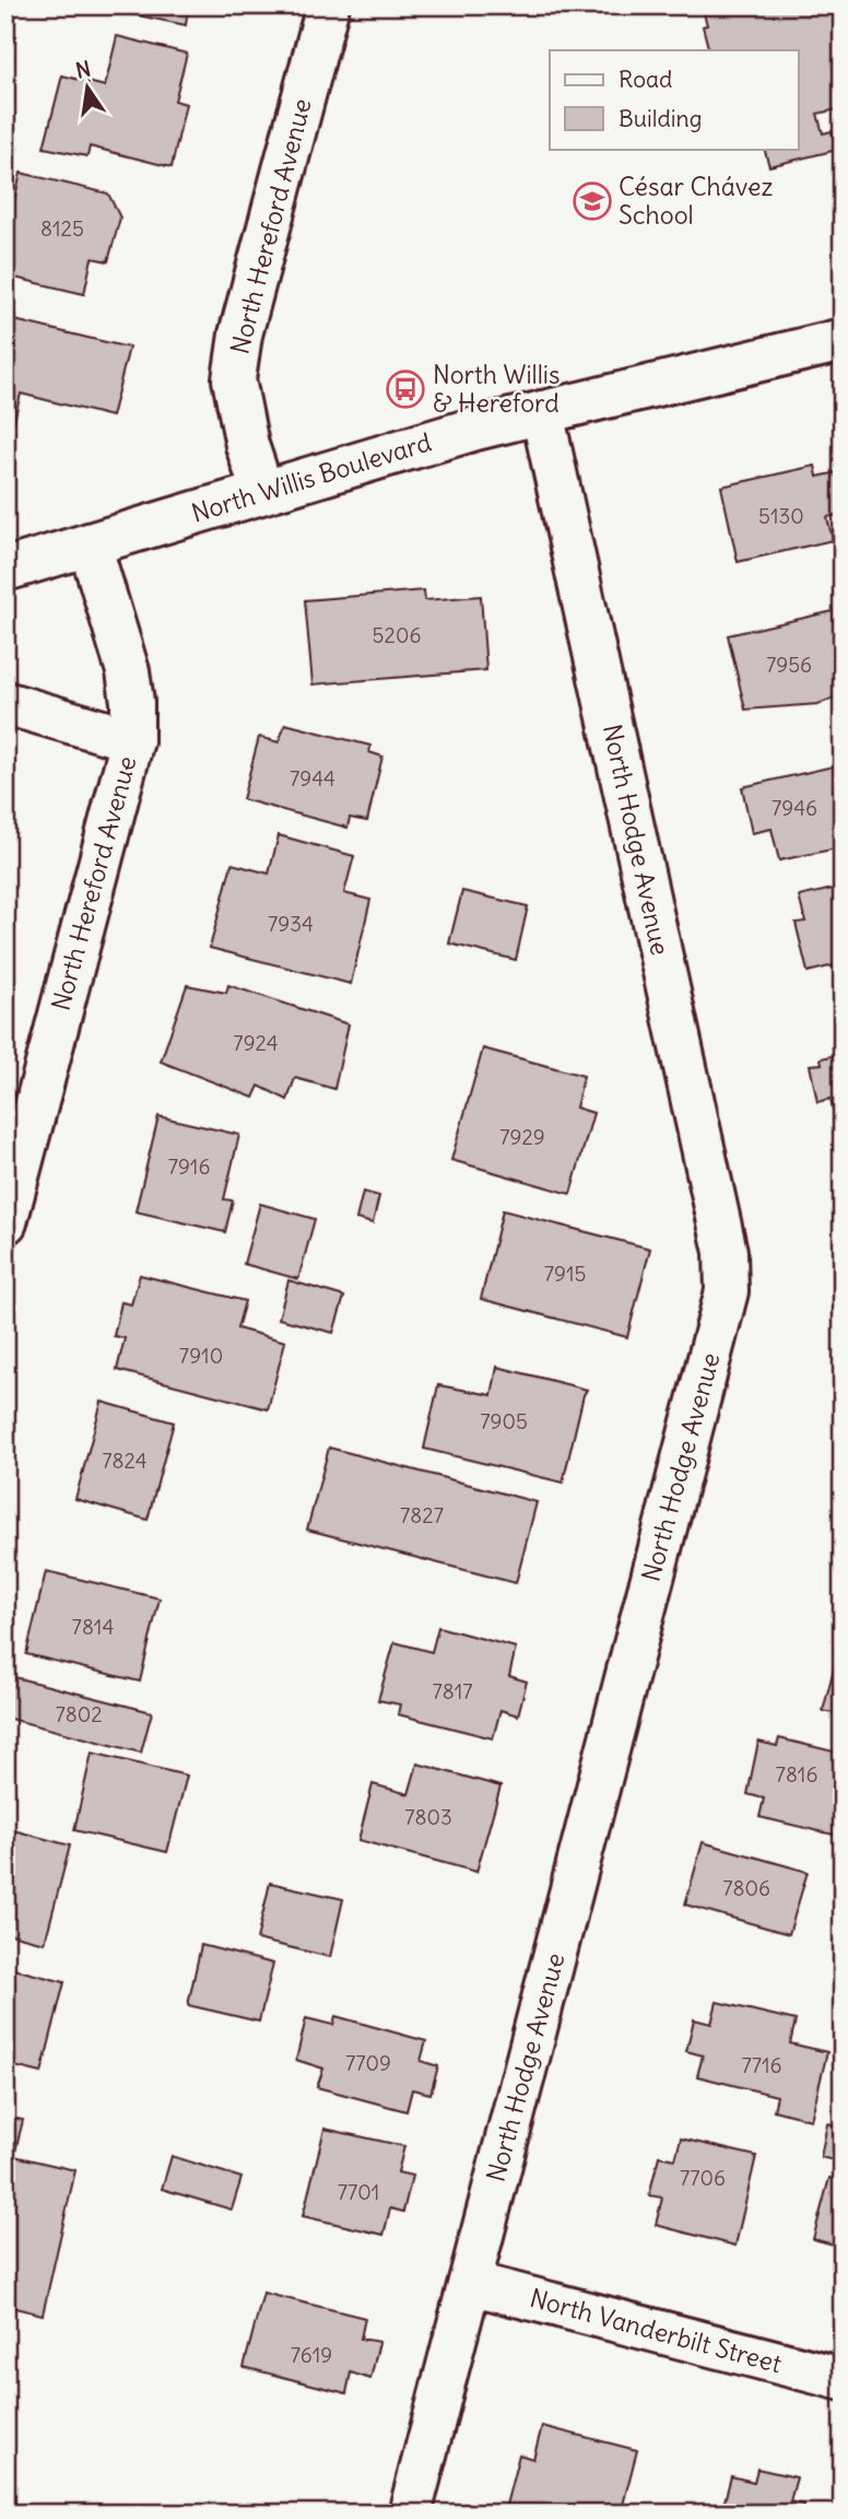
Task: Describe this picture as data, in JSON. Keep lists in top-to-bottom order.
{
  "streets": {
    "street": [
      "North Hereford Avenue",
      "North Willis Boulevard",
      "North Hodge Avenue",
      "North Vanderbilt Street"
    ]
  },
  "crossings": [
    ["North Hereford Avenue", "North Willis Boulevard"],
    ["North Willis Boulevard", "North Hodge Avenue"],
    ["North Hodge Avenue", "North Vanderbilt Street"]
  ],
  "places": {
    "school or university": ["César Chávez School"],
    "bus stop": ["North Willis & Hereford"]
  },
  "house_numbers": [
    "8125",
    "5130",
    "5206",
    "7956",
    "7944",
    "7946",
    "7934",
    "7924",
    "7929",
    "7916",
    "7915",
    "7910",
    "7905",
    "7824",
    "7827",
    "7814",
    "7817",
    "7802",
    "7816",
    "7803",
    "7806",
    "7709",
    "7716",
    "7706",
    "7701",
    "7619"
  ],
  "legend": ["Road", "Building"],
  "north": "top"
}
